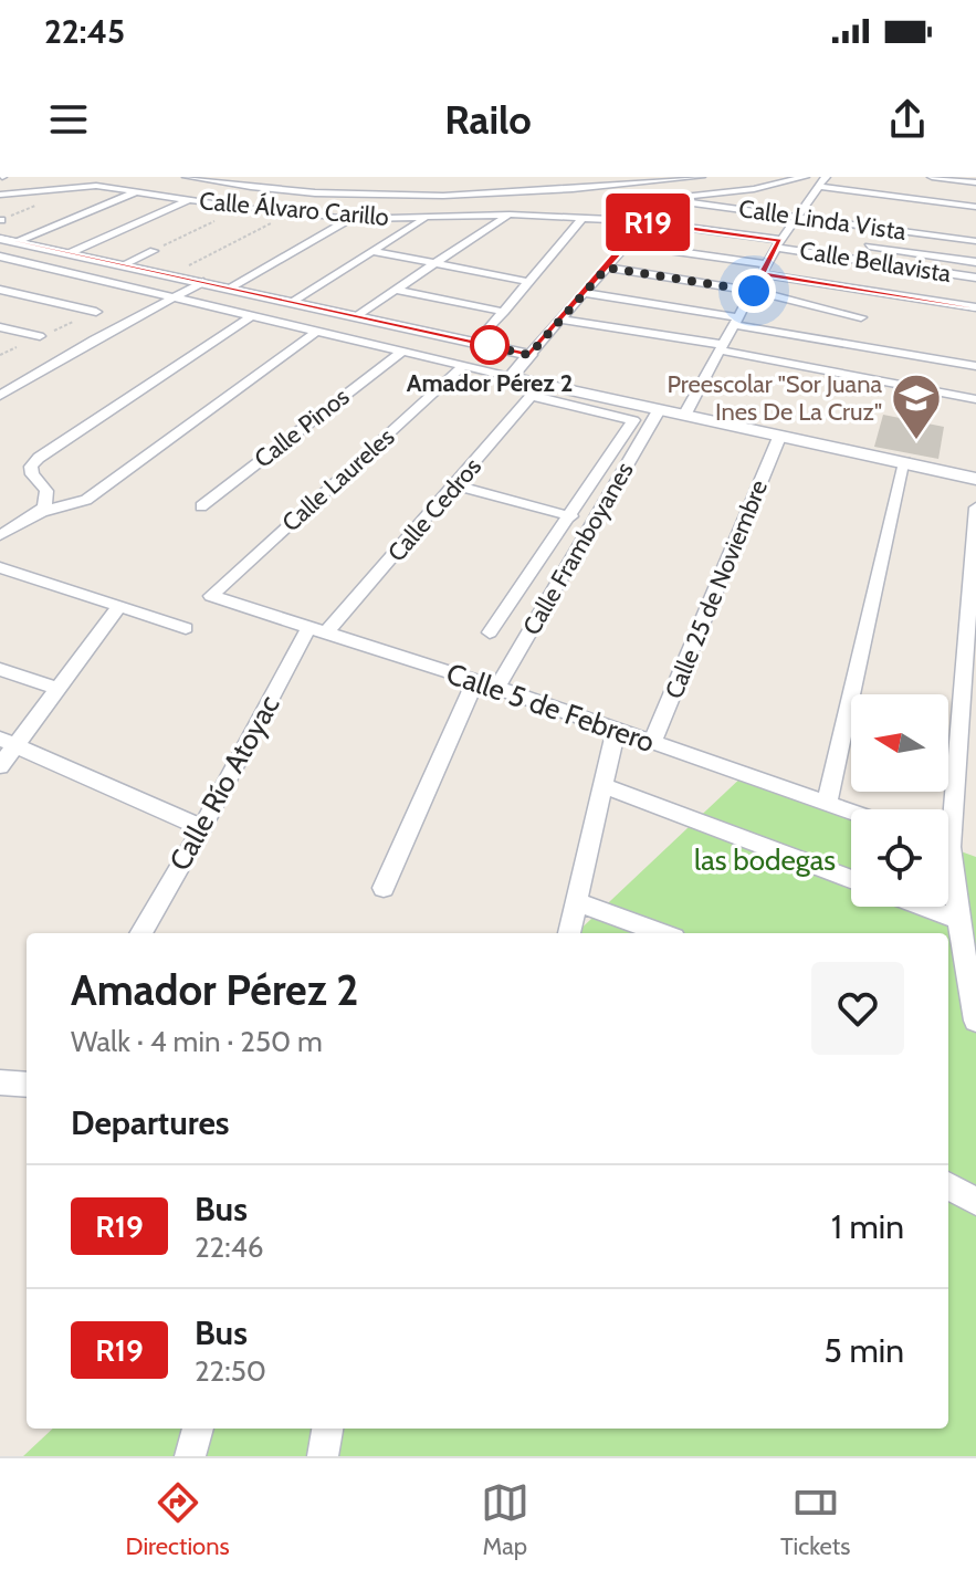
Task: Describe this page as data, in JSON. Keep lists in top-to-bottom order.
{
  "streets": {
    "street": [
      "Calle Álvaro Carillo",
      "Calle Linda Vista",
      "Calle Bellavista",
      "Calle Pinos",
      "Calle Laureles",
      "Calle Cedros",
      "Calle Framboyanes",
      "Calle 25 de Noviembre",
      "Calle 5 de Febrero",
      "Calle Río Atoyac"
    ]
  },
  "crossings": [
    ["Calle Álvaro Carillo", "Calle Bellavista"],
    ["Calle Laureles", "Calle 5 de Febrero"],
    ["Calle Cedros", "Calle 5 de Febrero"],
    ["Calle Cedros", "Calle Río Atoyac"],
    ["Calle Framboyanes", "Calle 5 de Febrero"],
    ["Calle 25 de Noviembre", "Calle 5 de Febrero"],
    ["Calle 5 de Febrero", "Calle Río Atoyac"]
  ],
  "parks": ["las bodegas"],
  "places": {
    "other": ["Amador Pérez 2"],
    "school or university": ["Preescolar \"Sor Juana Ines De La Cruz\""]
  },
  "lines": ["bus line R19"],
  "north": "left",
  "page": {
    "status": "22:45",
    "header": "Railo",
    "on_map": "R19",
    "heading": [
      ["Amador Pérez 2", "Walk · 4 min · 250 m"],
      "Departures"
    ],
    "list": [
      {
        "mark": "R19",
        "name": "Bus",
        "note": "22:46",
        "value": "1 min"
      },
      {
        "mark": "R19",
        "name": "Bus",
        "note": "22:50",
        "value": "5 min"
      }
    ],
    "tabs": ["Directions", "Map", "Tickets"]
  }
}
